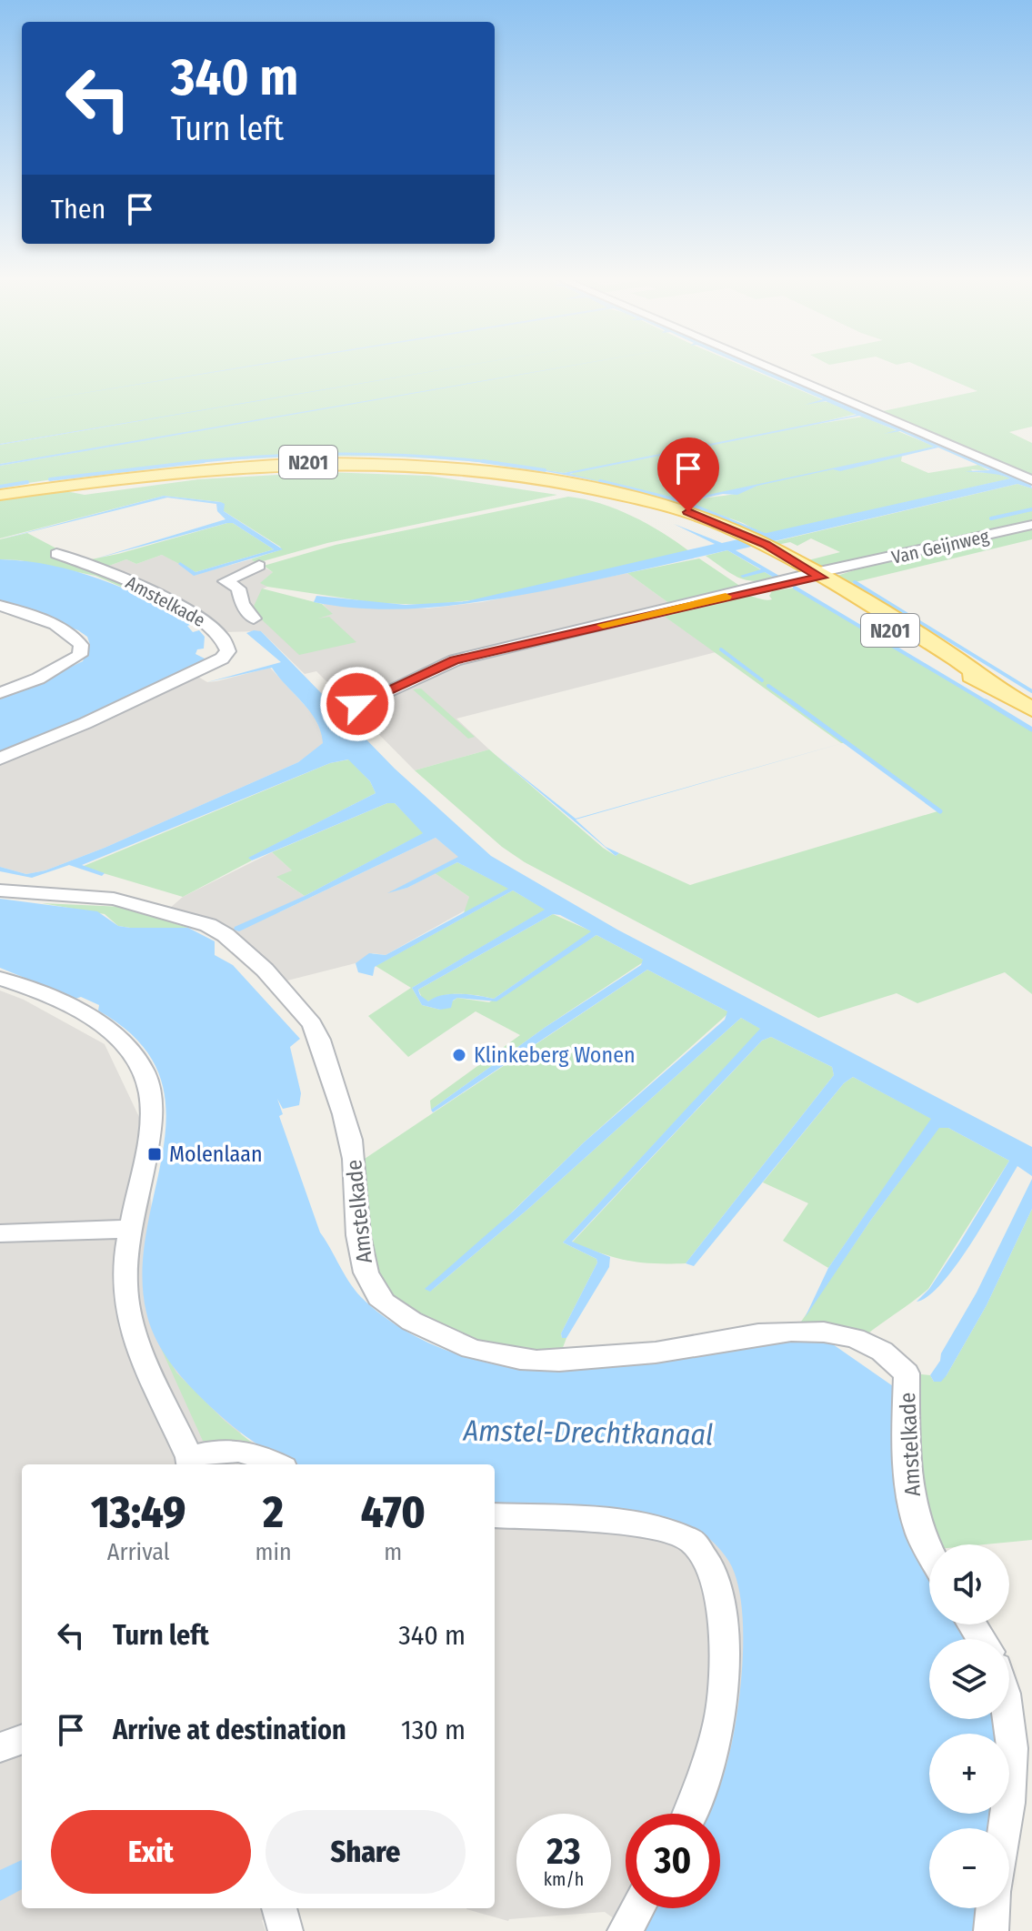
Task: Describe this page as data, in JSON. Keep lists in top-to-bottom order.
{
  "streets": {
    "main road": ["N201"],
    "street": ["Van Geijnweg", "Amstelkade"]
  },
  "crossings": [
    ["N201", "Van Geijnweg"]
  ],
  "water": ["Amstel-Drechtkanaal"],
  "places": {
    "other": ["Klinkeberg Wonen"],
    "transit": ["Molenlaan"]
  },
  "page": {
    "turn": ["340 m", "Turn left"],
    "then": "Then",
    "eta": [
      "13:49",
      "Arrival",
      "2",
      "min",
      "470",
      "m"
    ],
    "map_buttons": ["+", "−"],
    "list": [
      {
        "name": "Turn left",
        "value": "340 m"
      },
      {
        "name": "Arrive at destination",
        "value": "130 m"
      }
    ],
    "buttons": ["Exit", "Share"],
    "speed": "23 km/h",
    "limit": "30"
  }
}
